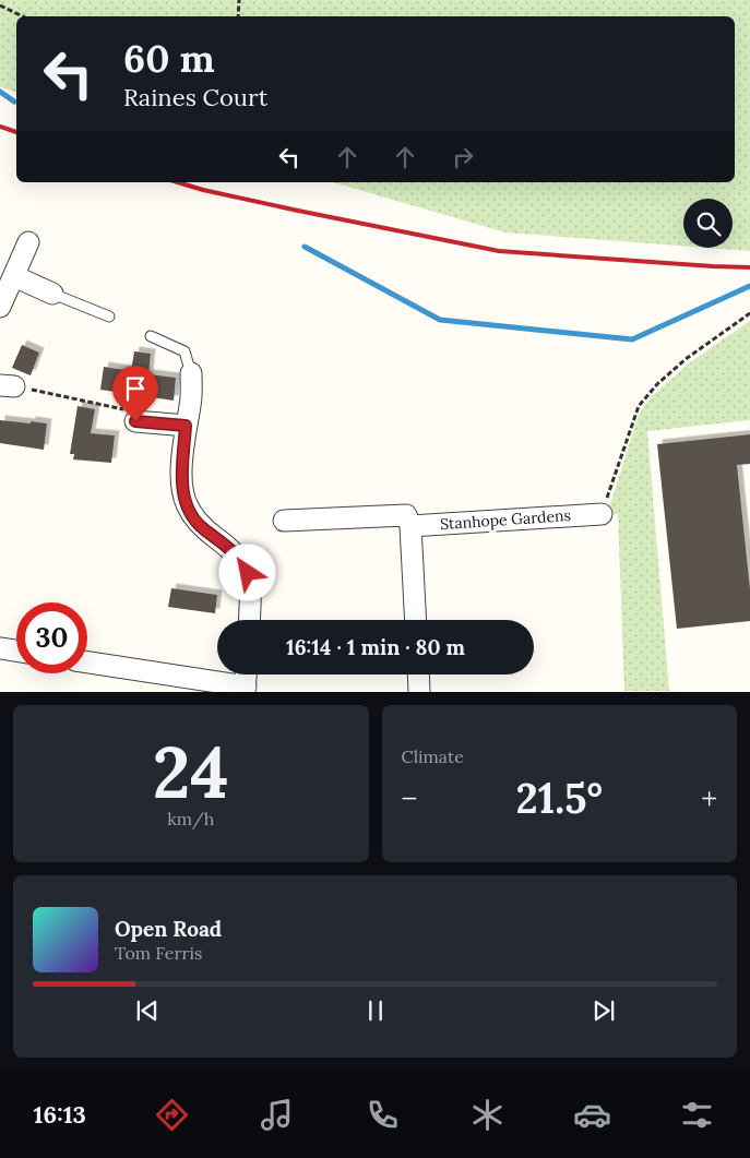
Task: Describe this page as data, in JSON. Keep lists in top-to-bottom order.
{
  "streets": {
    "street": ["Stanhope Gardens"]
  },
  "page": {
    "turn": ["60 m", "Raines Court"],
    "limit": "30",
    "trip": "16:14 · 1 min · 80 m",
    "tile": [
      ["24", "km/h"],
      "Climate"
    ],
    "heat": ["−", "21.5°", "+"],
    "song": ["Open Road", "Tom Ferris"],
    "tabs": "16:13"
  }
}
